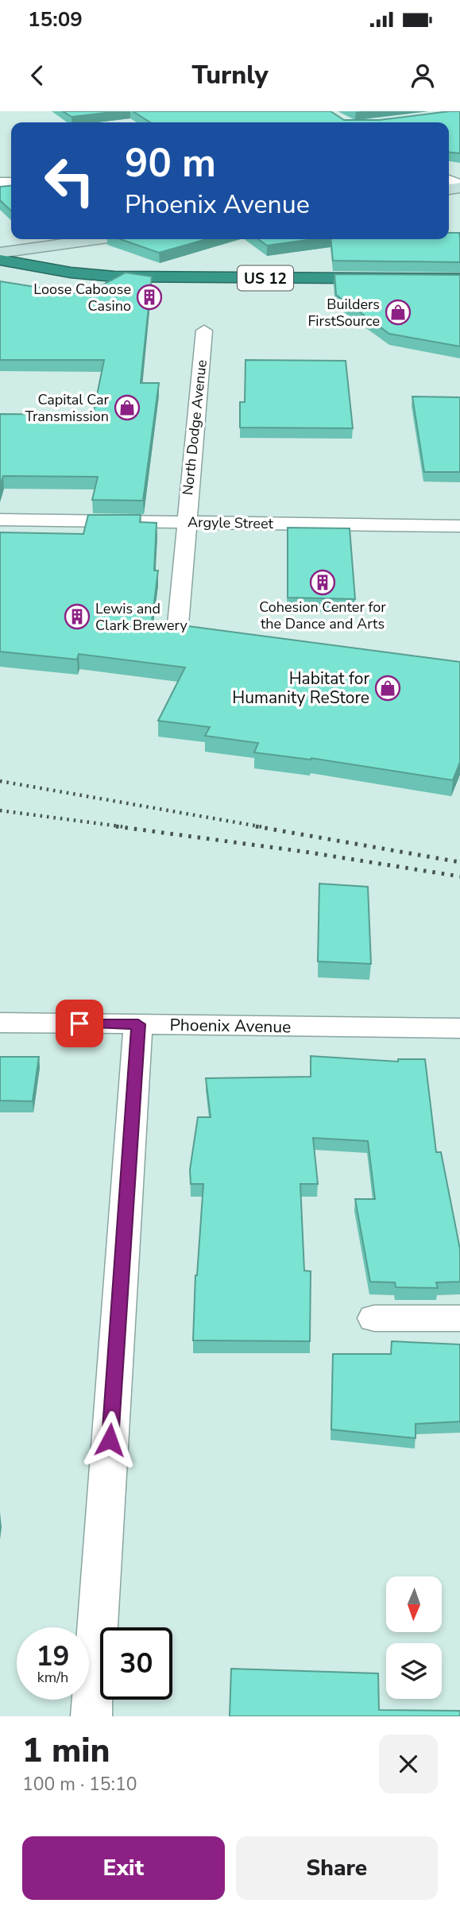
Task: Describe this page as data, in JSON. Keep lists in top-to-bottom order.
{
  "streets": {
    "highway": ["US 12"],
    "street": ["North Dodge Avenue", "Argyle Street", "Phoenix Avenue"]
  },
  "crossings": [
    ["North Dodge Avenue", "Argyle Street"]
  ],
  "places": {
    "building": ["Loose Caboose Casino", "Cohesion Center for the Dance and Arts", "Lewis and Clark Brewery"],
    "shop": ["Builders FirstSource", "Capital Car Transmission", "Habitat for Humanity ReStore"]
  },
  "north": "bottom",
  "page": {
    "status": "15:09",
    "header": "Turnly",
    "turn": ["90 m", "Phoenix Avenue"],
    "speed": "19 km/h",
    "limit": "30",
    "heading": ["1 min", "100 m · 15:10"],
    "buttons": ["Exit", "Share"]
  }
}
